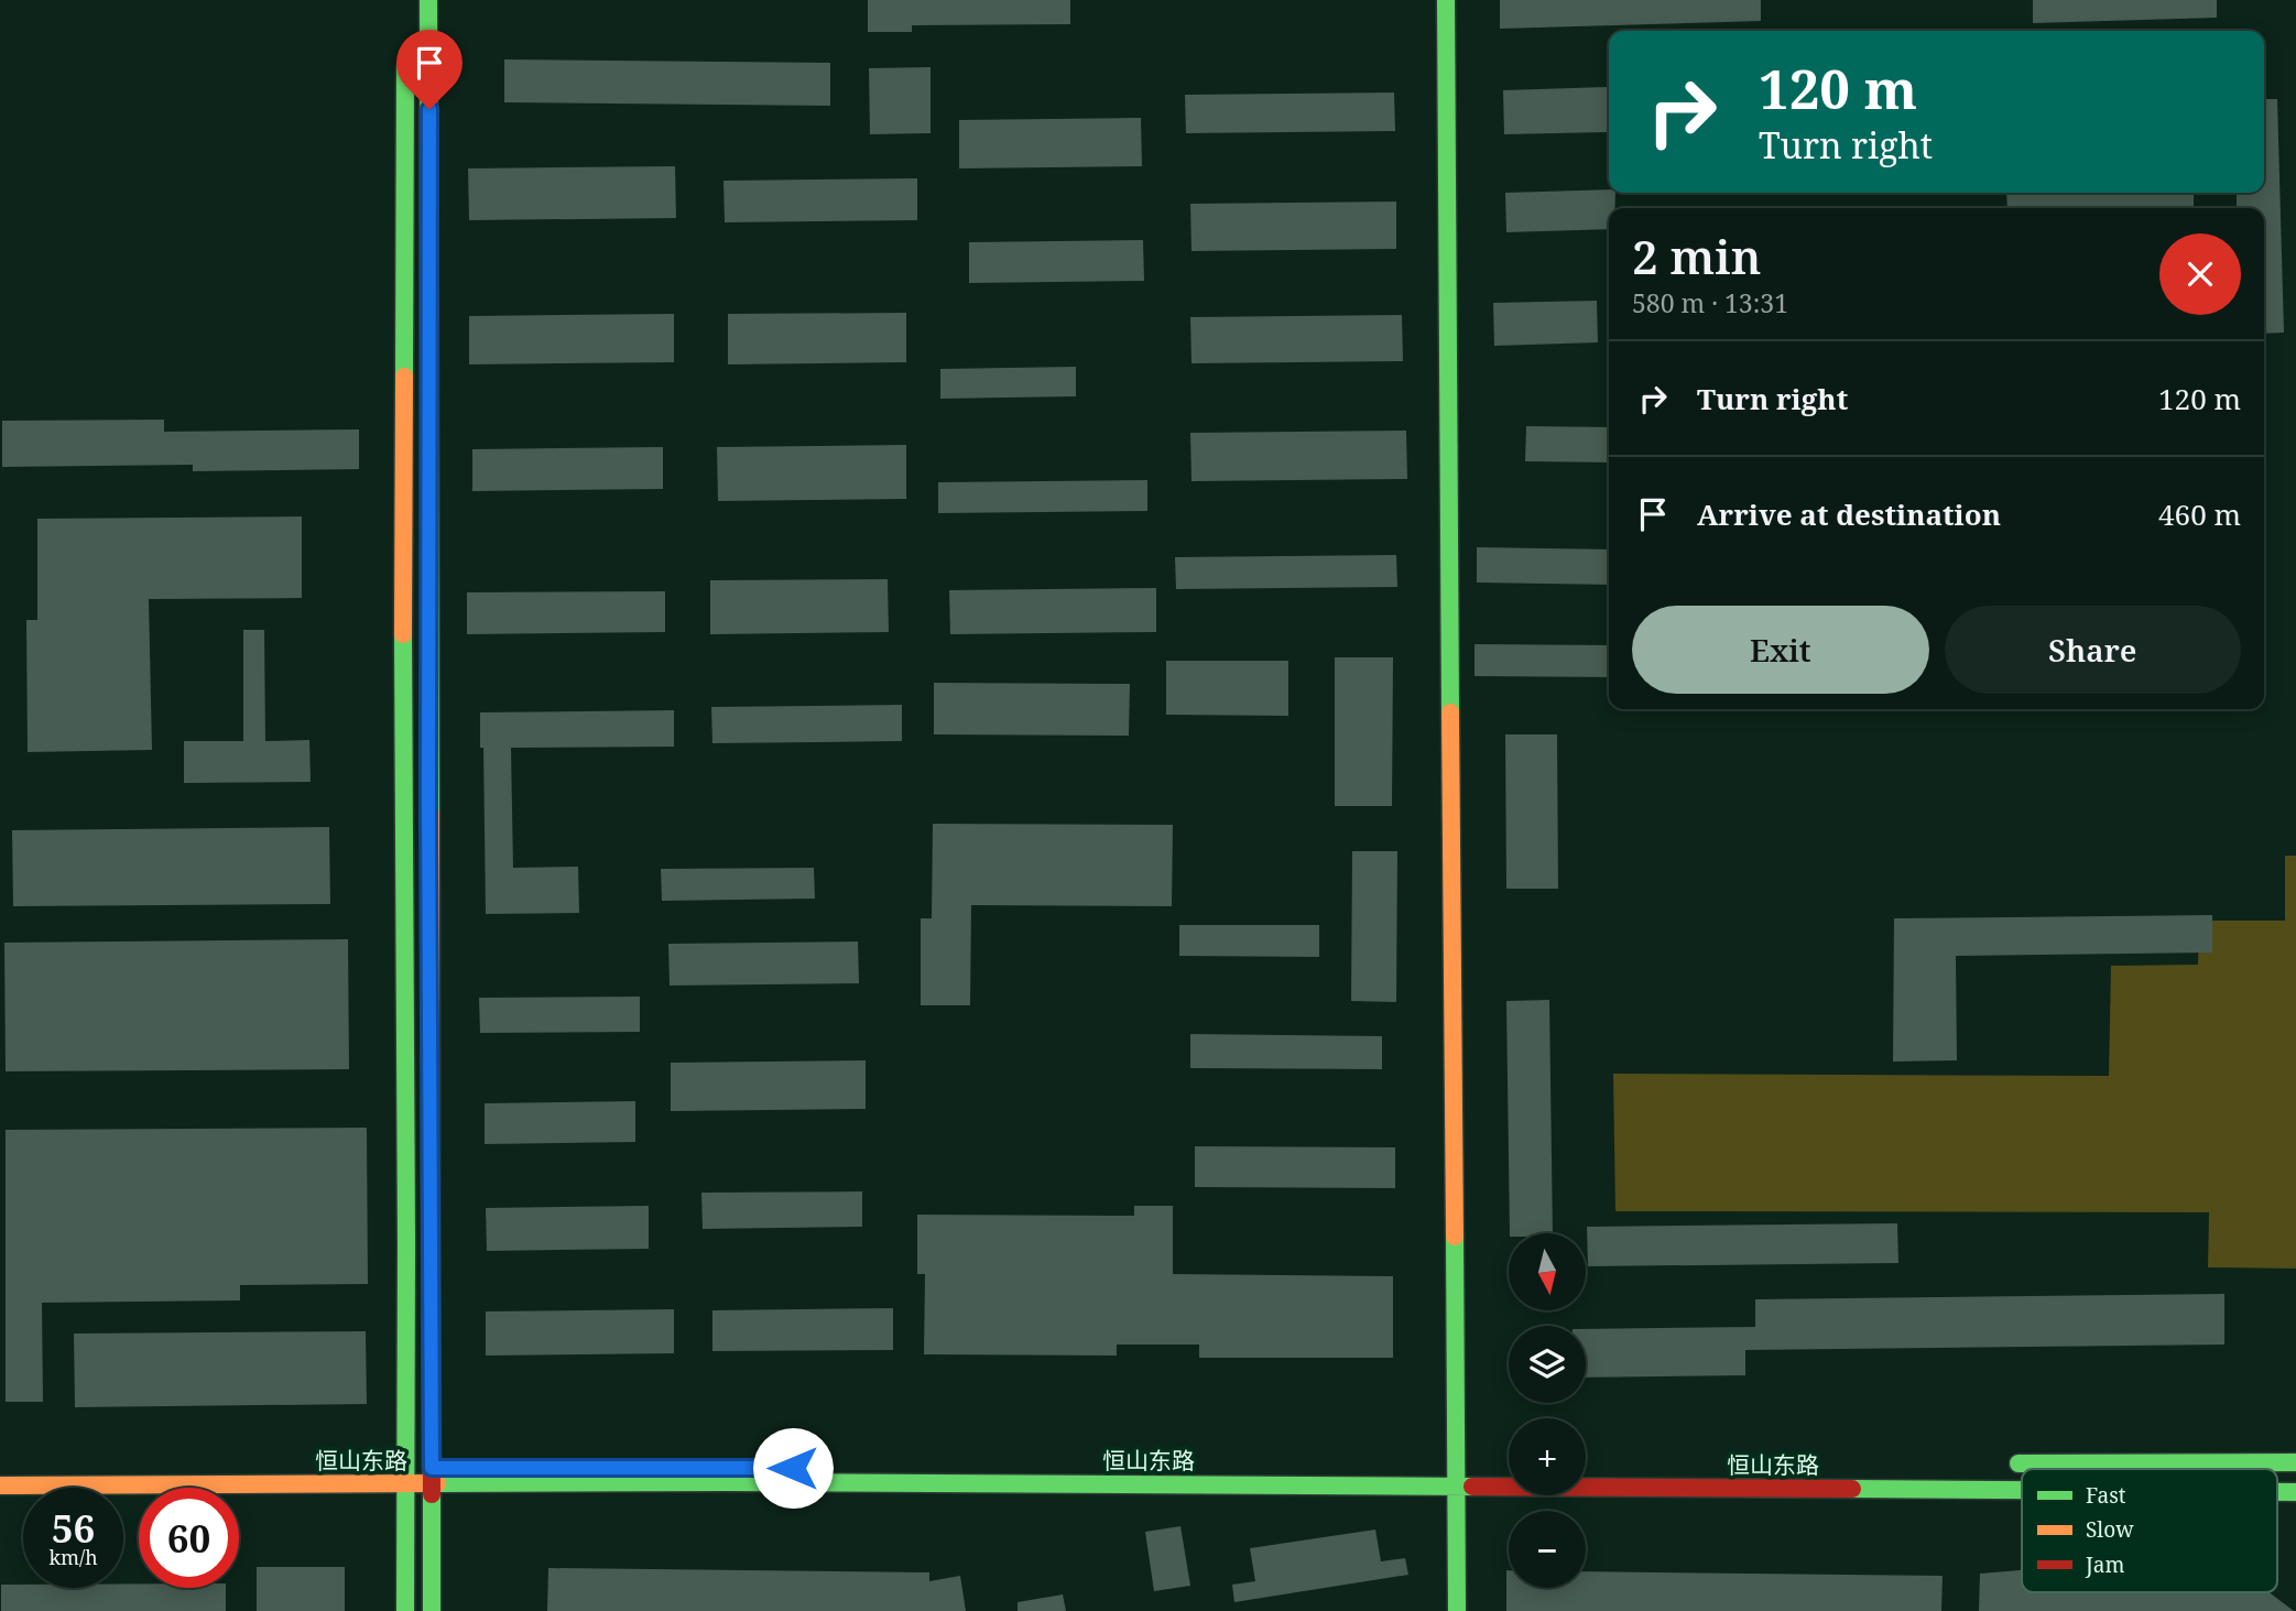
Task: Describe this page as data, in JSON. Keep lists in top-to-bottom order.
{
  "streets": {
    "street": ["恒山东路"]
  },
  "legend": ["Fast", "Slow", "Jam"],
  "north": "bottom",
  "page": {
    "turn": ["120 m", "Turn right"],
    "heading": ["2 min", "580 m · 13:31"],
    "list": [
      {
        "name": "Turn right",
        "value": "120 m"
      },
      {
        "name": "Arrive at destination",
        "value": "460 m"
      }
    ],
    "buttons": ["Exit", "Share"],
    "map_buttons": ["+", "−"],
    "speed": "56 km/h",
    "limit": "60"
  }
}
